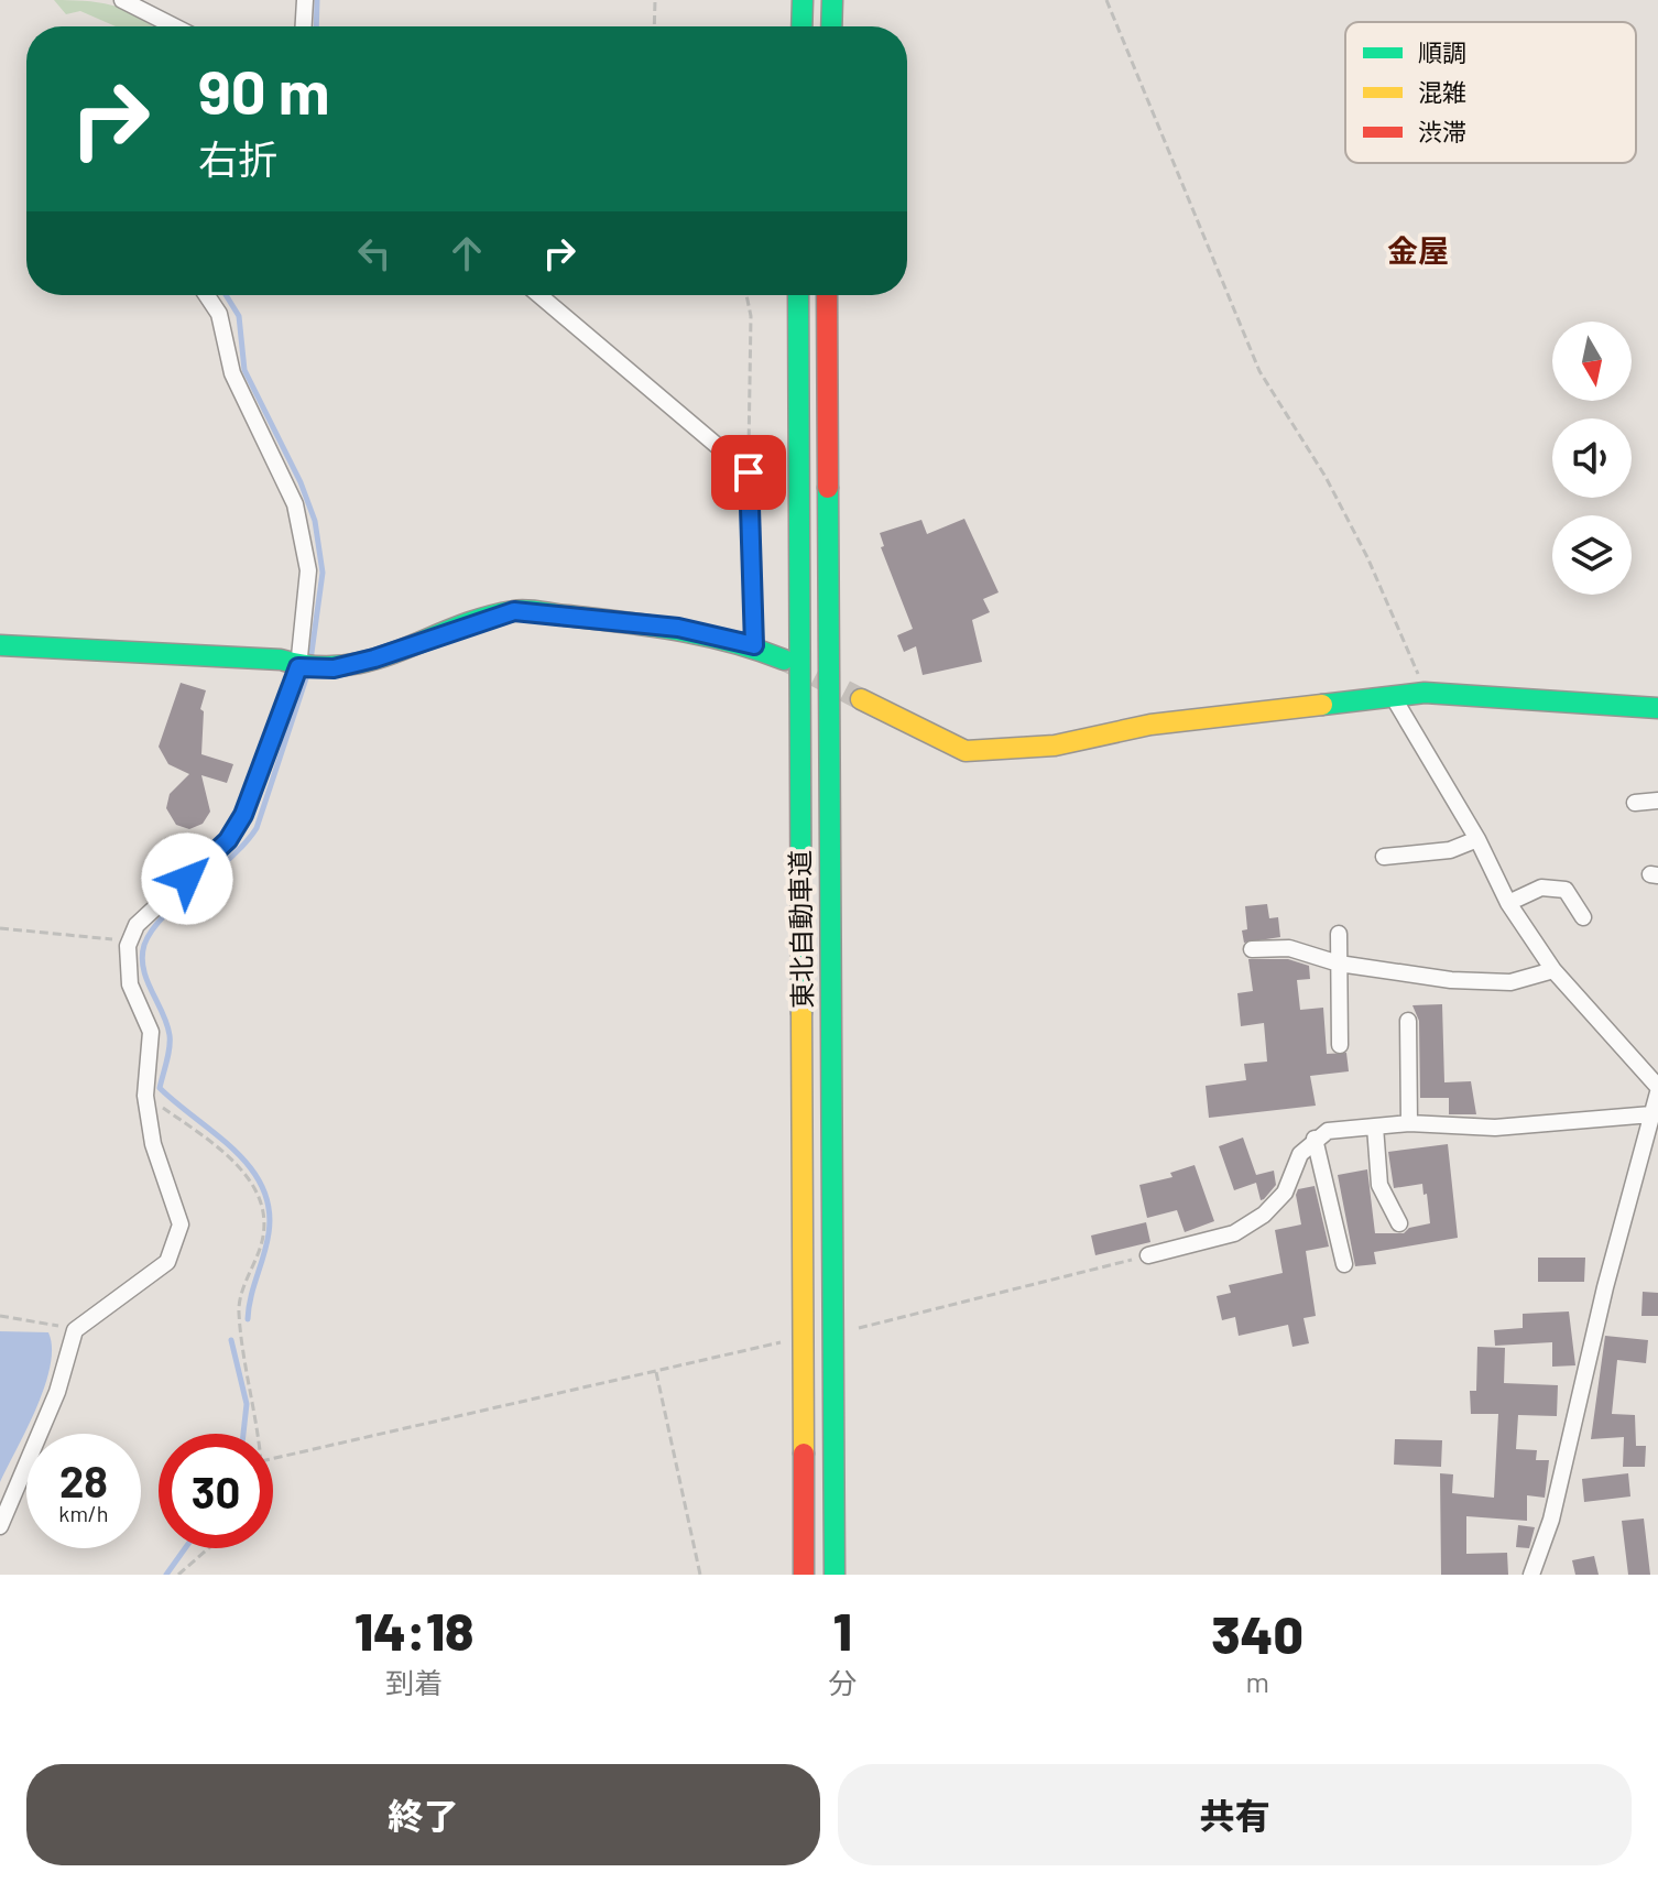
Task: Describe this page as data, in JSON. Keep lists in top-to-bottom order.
{
  "streets": {
    "main road": ["東北自動車道"]
  },
  "districts": ["金屋"],
  "legend": ["順調", "混雑", "渋滞"],
  "north": "bottom",
  "page": {
    "turn": ["90 m", "右折"],
    "speed": "28 km/h",
    "limit": "30",
    "eta": [
      "14:18",
      "到着",
      "1",
      "分",
      "340",
      "m"
    ],
    "buttons": ["終了", "共有"]
  }
}
